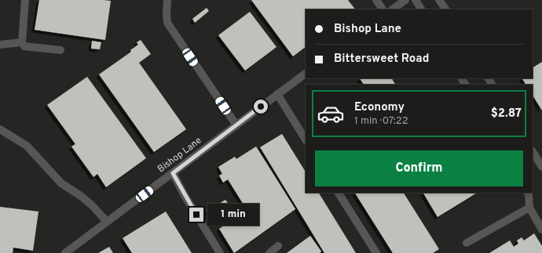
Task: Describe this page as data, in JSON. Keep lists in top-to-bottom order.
{
  "streets": {
    "street": ["Bishop Lane"]
  },
  "page": {
    "banner": ["Bishop Lane", "Bittersweet Road"],
    "list": [
      {
        "name": "Economy",
        "note": "1 min · 07:22",
        "value": "$2.87"
      }
    ],
    "buttons": "Confirm",
    "bubble": "1 min"
  }
}
